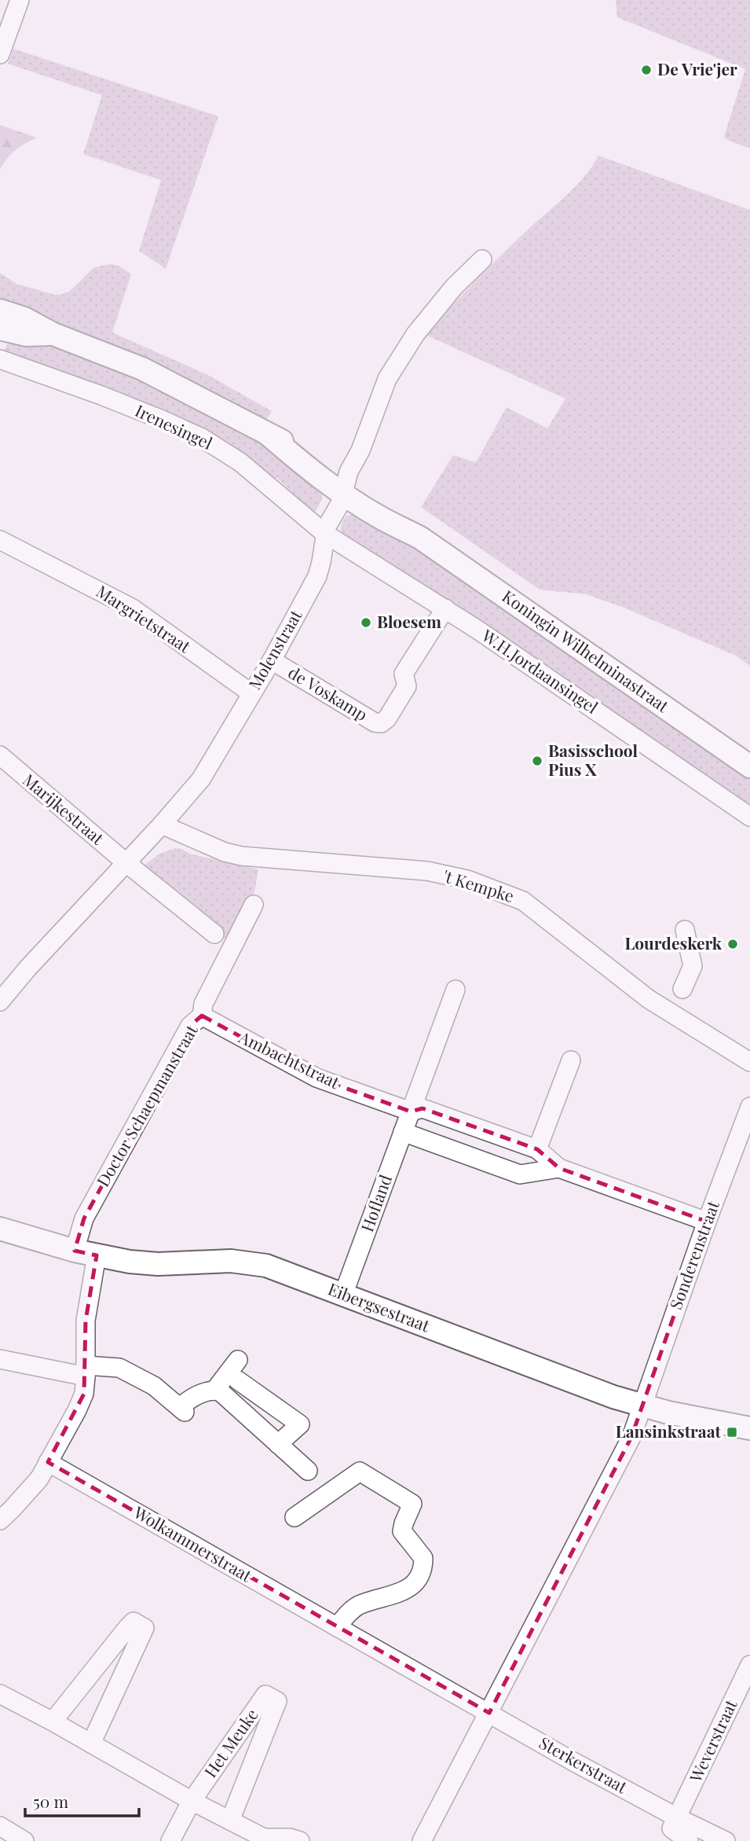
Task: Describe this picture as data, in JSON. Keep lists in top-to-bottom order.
{
  "streets": {
    "main road": ["Koningin Wilhelminastraat", "Eibergsestraat"],
    "street": [
      "Irenesingel",
      "Margrietstraat",
      "Molenstraat",
      "W.H.Jordaansingel",
      "de Voskamp",
      "Marijkestraat",
      "'t Kempke",
      "Ambachtstraat",
      "Doctor Schaepmanstraat",
      "Hofland",
      "Sonderenstraat",
      "Wolkammerstraat",
      "Weverstraat",
      "Het Meuke",
      "Sterkerstraat"
    ]
  },
  "crossings": [
    ["Irenesingel", "Molenstraat"],
    ["Irenesingel", "W.H.Jordaansingel"],
    ["Margrietstraat", "Molenstraat"],
    ["Molenstraat", "Koningin Wilhelminastraat"],
    ["Molenstraat", "W.H.Jordaansingel"],
    ["Molenstraat", "de Voskamp"],
    ["Molenstraat", "Marijkestraat"],
    ["Molenstraat", "'t Kempke"],
    ["W.H.Jordaansingel", "de Voskamp"],
    ["Ambachtstraat", "Doctor Schaepmanstraat"],
    ["Ambachtstraat", "Hofland"],
    ["Ambachtstraat", "Sonderenstraat"],
    ["Doctor Schaepmanstraat", "Eibergsestraat"],
    ["Hofland", "Eibergsestraat"],
    ["Sonderenstraat", "Eibergsestraat"],
    ["Wolkammerstraat", "Sterkerstraat"],
    ["Weverstraat", "Sterkerstraat"]
  ],
  "places": {
    "other": [
      "De Vrie'jer",
      "Bloesem",
      "Basisschool Pius X",
      "Lourdeskerk"
    ],
    "transit": ["Lansinkstraat"]
  },
  "scale_bar": "50 m"
}
